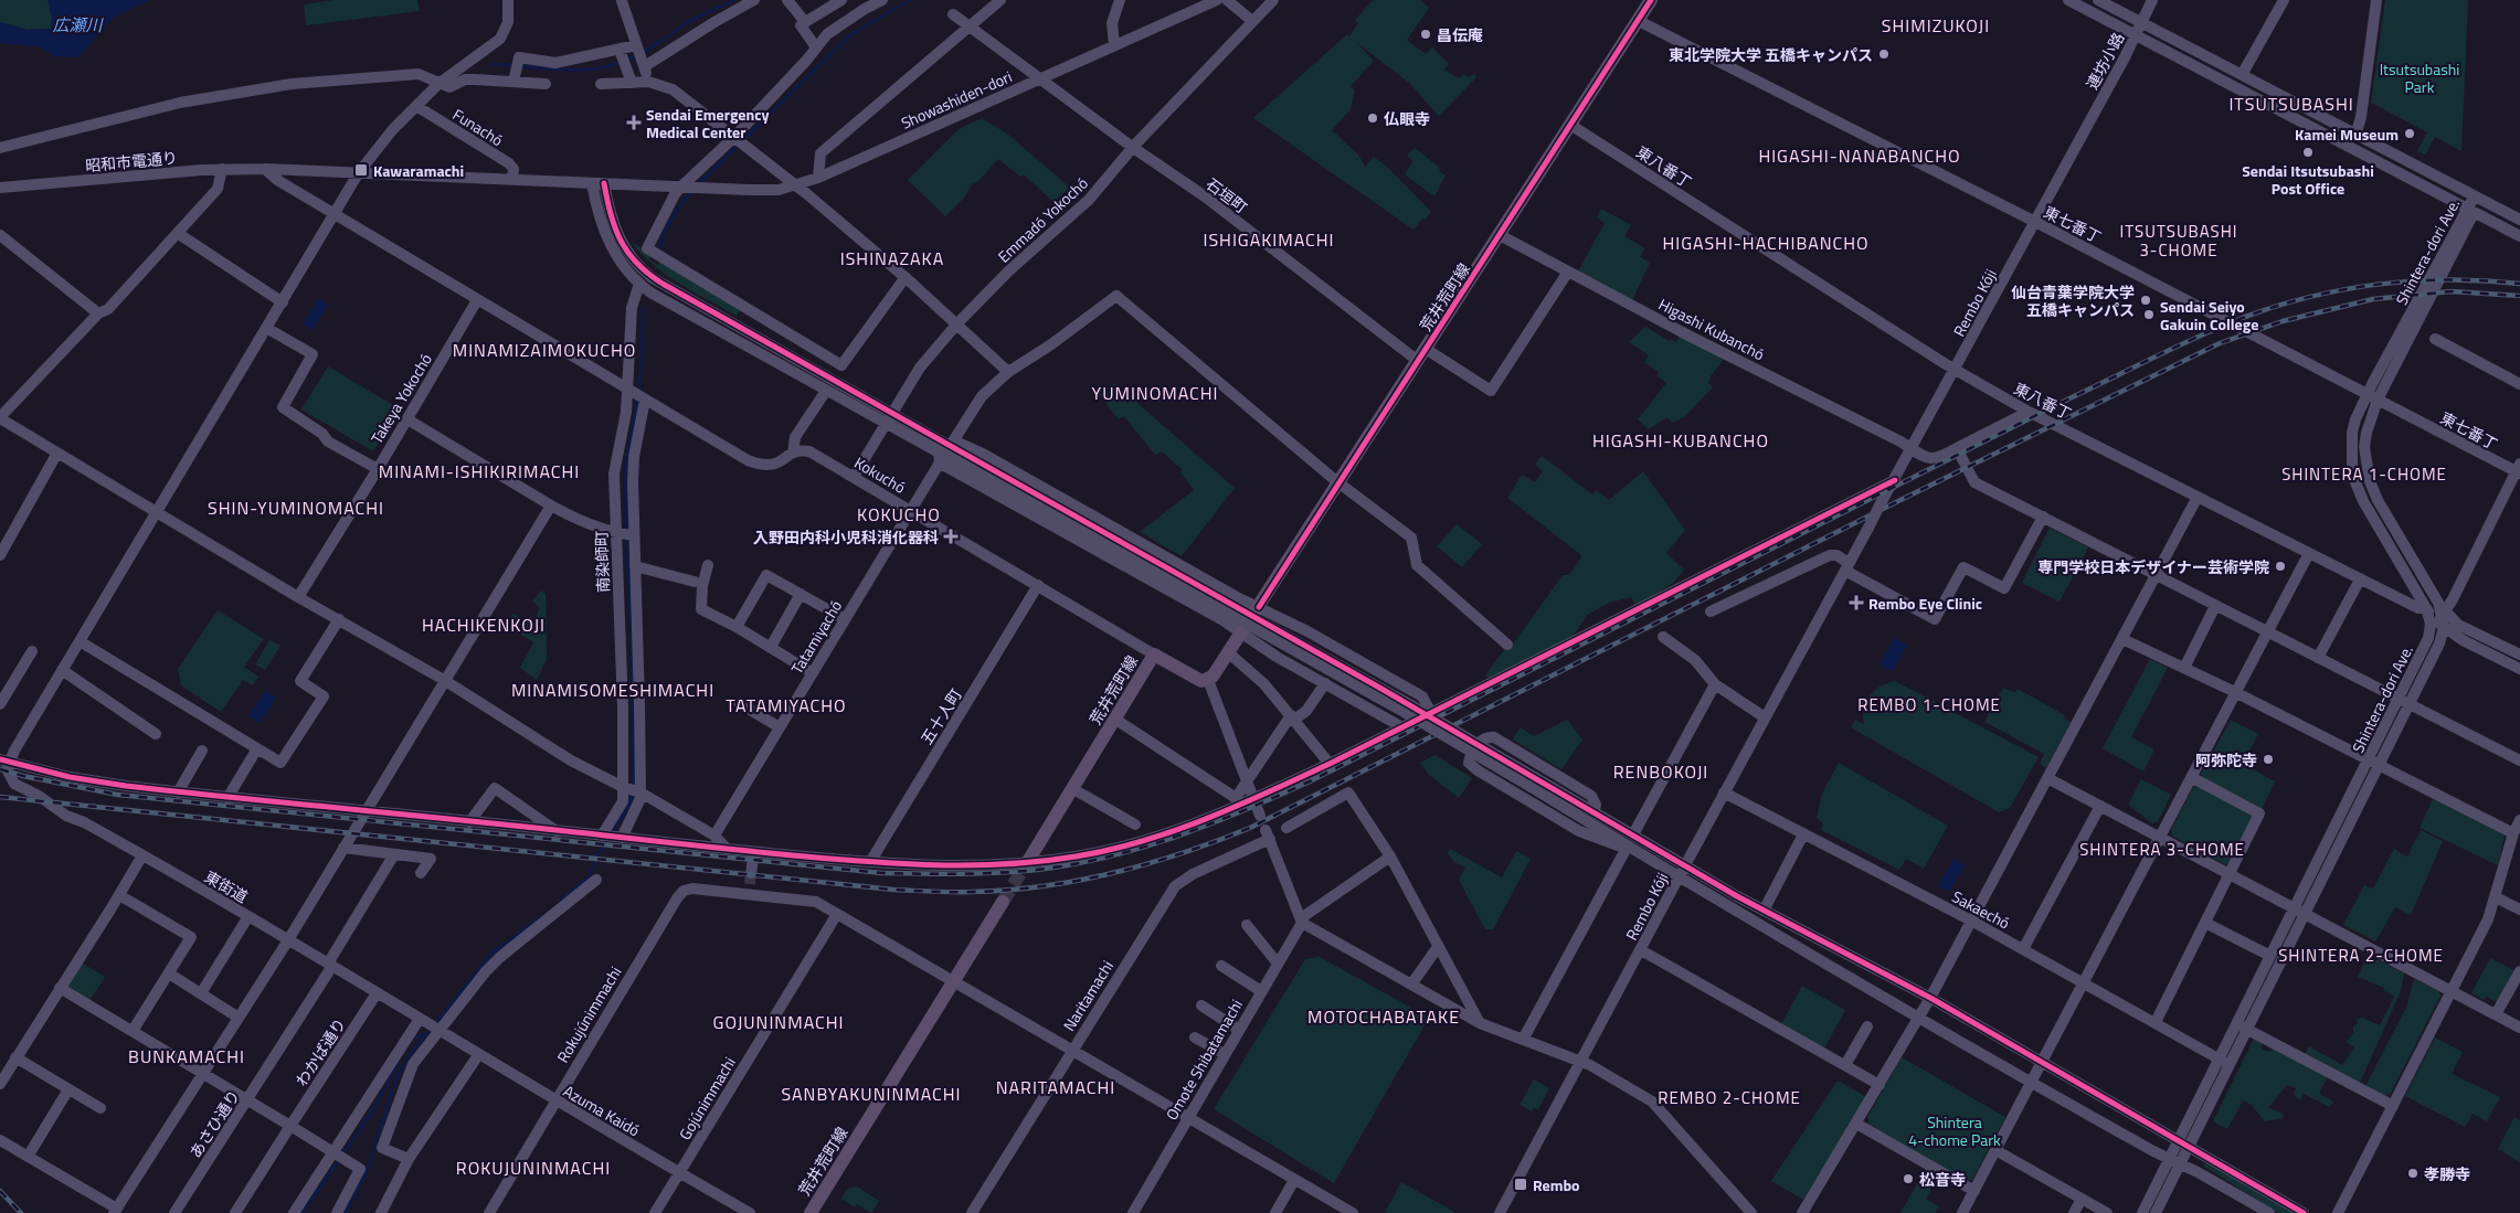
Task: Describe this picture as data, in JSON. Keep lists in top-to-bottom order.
{
  "streets": {
    "main road": ["荒井荒町線"],
    "street": [
      "連坊小路",
      "Showashiden-dori",
      "Funachó",
      "昭和市電通り",
      "東八番丁",
      "石垣町",
      "Emmadó Yokochó",
      "東七番丁",
      "Shintera-dori Ave.",
      "Rembo Kóji",
      "Higashi Kubanchó",
      "Takeya Yokochó",
      "Kokuchó",
      "南染師町",
      "Tatamiyachó",
      "五十人町",
      "東街道",
      "Sakaechó",
      "Naritamachi",
      "Rokujúnimmachi",
      "わかば通り",
      "Omote Shibatamachi",
      "Gojúnimmachi",
      "Azuma Kaidó",
      "あさひ通り"
    ]
  },
  "crossings": [
    ["連坊小路", "Rembo Kóji"],
    ["Showashiden-dori", "石垣町"],
    ["東八番丁", "Shintera-dori Ave."],
    ["東八番丁", "荒井荒町線"],
    ["東八番丁", "Rembo Kóji"],
    ["石垣町", "Emmadó Yokochó"],
    ["石垣町", "荒井荒町線"],
    ["石垣町", "Higashi Kubanchó"],
    ["Emmadó Yokochó", "Kokuchó"],
    ["東七番丁", "Shintera-dori Ave."],
    ["東七番丁", "荒井荒町線"],
    ["東七番丁", "Rembo Kóji"],
    ["Shintera-dori Ave.", "Sakaechó"],
    ["荒井荒町線", "Higashi Kubanchó"],
    ["荒井荒町線", "Kokuchó"],
    ["Rembo Kóji", "Higashi Kubanchó"],
    ["Rembo Kóji", "Sakaechó"],
    ["Kokuchó", "Tatamiyachó"],
    ["Kokuchó", "五十人町"],
    ["東街道", "わかば通り"],
    ["東街道", "Azuma Kaidó"],
    ["東街道", "あさひ通り"],
    ["Naritamachi", "Omote Shibatamachi"],
    ["Rokujúnimmachi", "Azuma Kaidó"],
    ["Gojúnimmachi", "Azuma Kaidó"]
  ],
  "districts": [
    "SHIMIZUKOJI",
    "ITSUTSUBASHI",
    "HIGASHI-NANABANCHO",
    "ITSUTSUBASHI 3-CHOME",
    "ISHIGAKIMACHI",
    "HIGASHI-HACHIBANCHO",
    "ISHINAZAKA",
    "MINAMIZAIMOKUCHO",
    "YUMINOMACHI",
    "HIGASHI-KUBANCHO",
    "MINAMI-ISHIKIRIMACHI",
    "SHINTERA 1-CHOME",
    "SHIN-YUMINOMACHI",
    "KOKUCHO",
    "HACHIKENKOJI",
    "MINAMISOMESHIMACHI",
    "REMBO 1-CHOME",
    "TATAMIYACHO",
    "RENBOKOJI",
    "SHINTERA 3-CHOME",
    "SHINTERA 2-CHOME",
    "MOTOCHABATAKE",
    "GOJUNINMACHI",
    "BUNKAMACHI",
    "NARITAMACHI",
    "SANBYAKUNINMACHI",
    "REMBO 2-CHOME",
    "ROKUJUNINMACHI"
  ],
  "water": ["広瀬川"],
  "parks": ["Itsutsubashi Park", "Shintera 4-chome Park"],
  "places": {
    "other": [
      "昌伝庵",
      "東北学院大学 五橋キャンパス",
      "仏眼寺",
      "Kamei Museum",
      "Sendai Itsutsubashi Post Office",
      "仙台青葉学院大学 五橋キャンパス",
      "Sendai Seiyo Gakuin College",
      "専門学校日本デザイナー芸術学院",
      "阿弥陀寺",
      "孝勝寺",
      "松音寺"
    ],
    "health": ["Sendai Emergency Medical Center", "入野田内科小児科消化器科", "Rembo Eye Clinic"],
    "transit": ["Kawaramachi", "Rembo"]
  }
}
